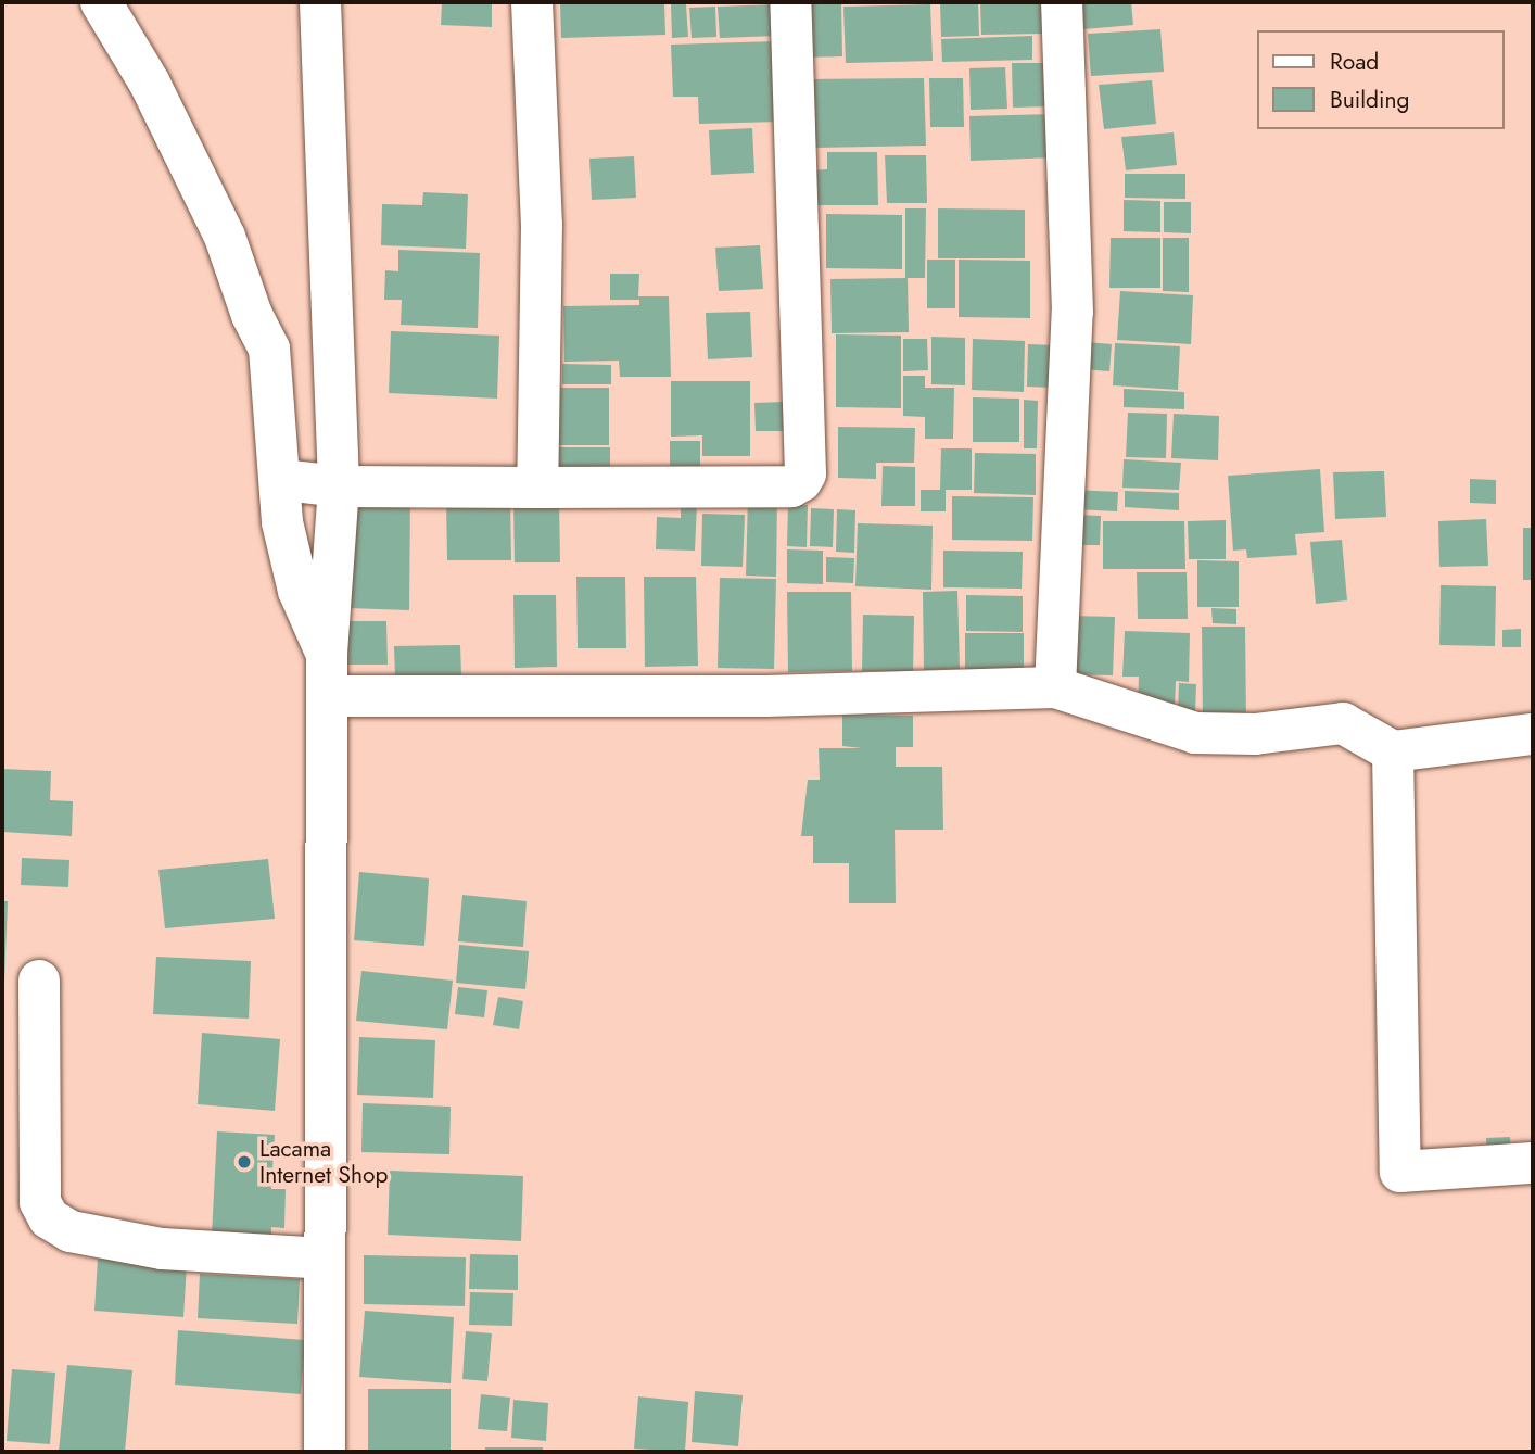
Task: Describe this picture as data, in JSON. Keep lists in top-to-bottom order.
{
  "places": ["Lacama Internet Shop"],
  "legend": ["Road", "Building"]
}
